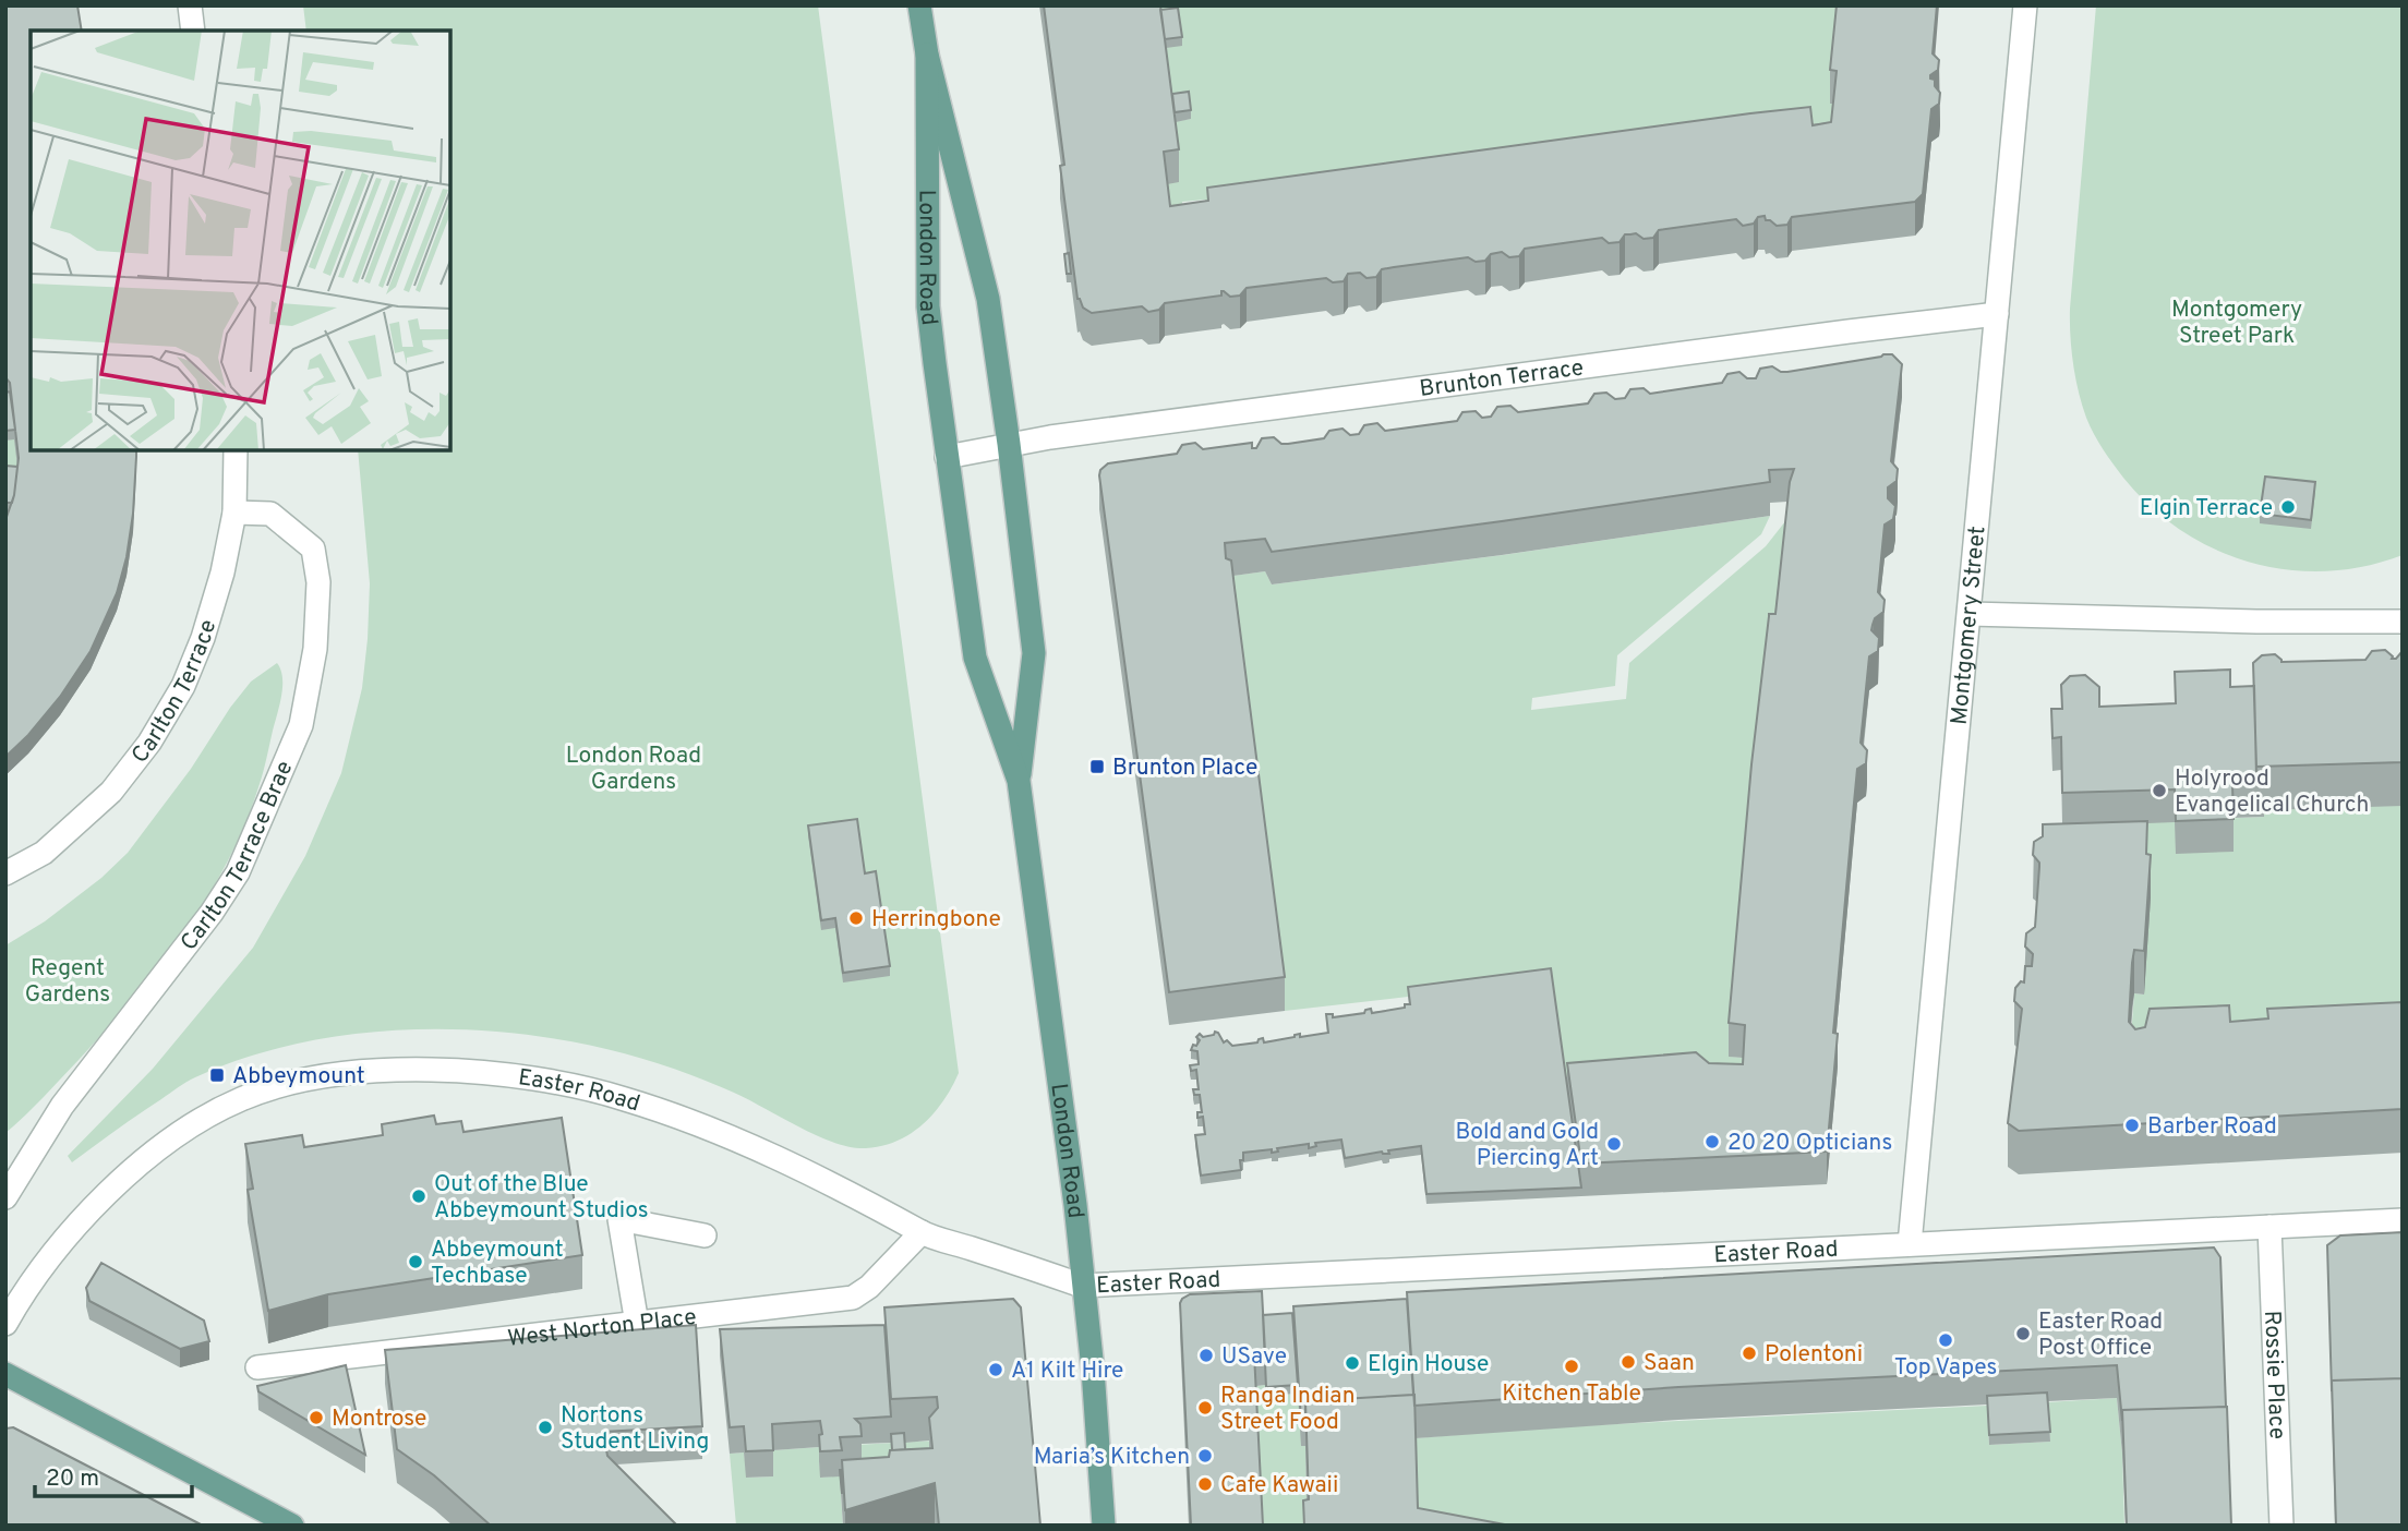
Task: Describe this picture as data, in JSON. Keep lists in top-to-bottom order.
{
  "streets": {
    "main road": ["London Road"],
    "street": [
      "Brunton Terrace",
      "Montgomery Street",
      "Carlton Terrace",
      "Carlton Terrace Brae",
      "Easter Road",
      "West Norton Place",
      "Rossie Place"
    ]
  },
  "crossings": [
    ["London Road", "Brunton Terrace"],
    ["London Road", "Easter Road"],
    ["Brunton Terrace", "Montgomery Street"],
    ["Montgomery Street", "Easter Road"],
    ["Carlton Terrace", "Carlton Terrace Brae"],
    ["Easter Road", "West Norton Place"],
    ["Easter Road", "Rossie Place"]
  ],
  "parks": ["Montgomery Street Park", "London Road Gardens", "Regent Gardens"],
  "places": {
    "other": [
      "Elgin Terrace",
      "Holyrood Evangelical Church",
      "Herringbone",
      "Barber Road",
      "20 20 Opticians",
      "Bold and Gold Piercing Art",
      "Out of the Blue Abbeymount Studios",
      "Abbeymount Techbase",
      "Easter Road Post Office",
      "Top Vapes",
      "Polentoni",
      "USave",
      "Saan",
      "Elgin House",
      "Kitchen Table",
      "A1 Kilt Hire",
      "Ranga Indian Street Food",
      "Montrose",
      "Nortons Student Living",
      "Maria’s Kitchen",
      "Cafe Kawaii"
    ],
    "transit": ["Brunton Place", "Abbeymount"]
  },
  "scale_bar": "20 m"
}
